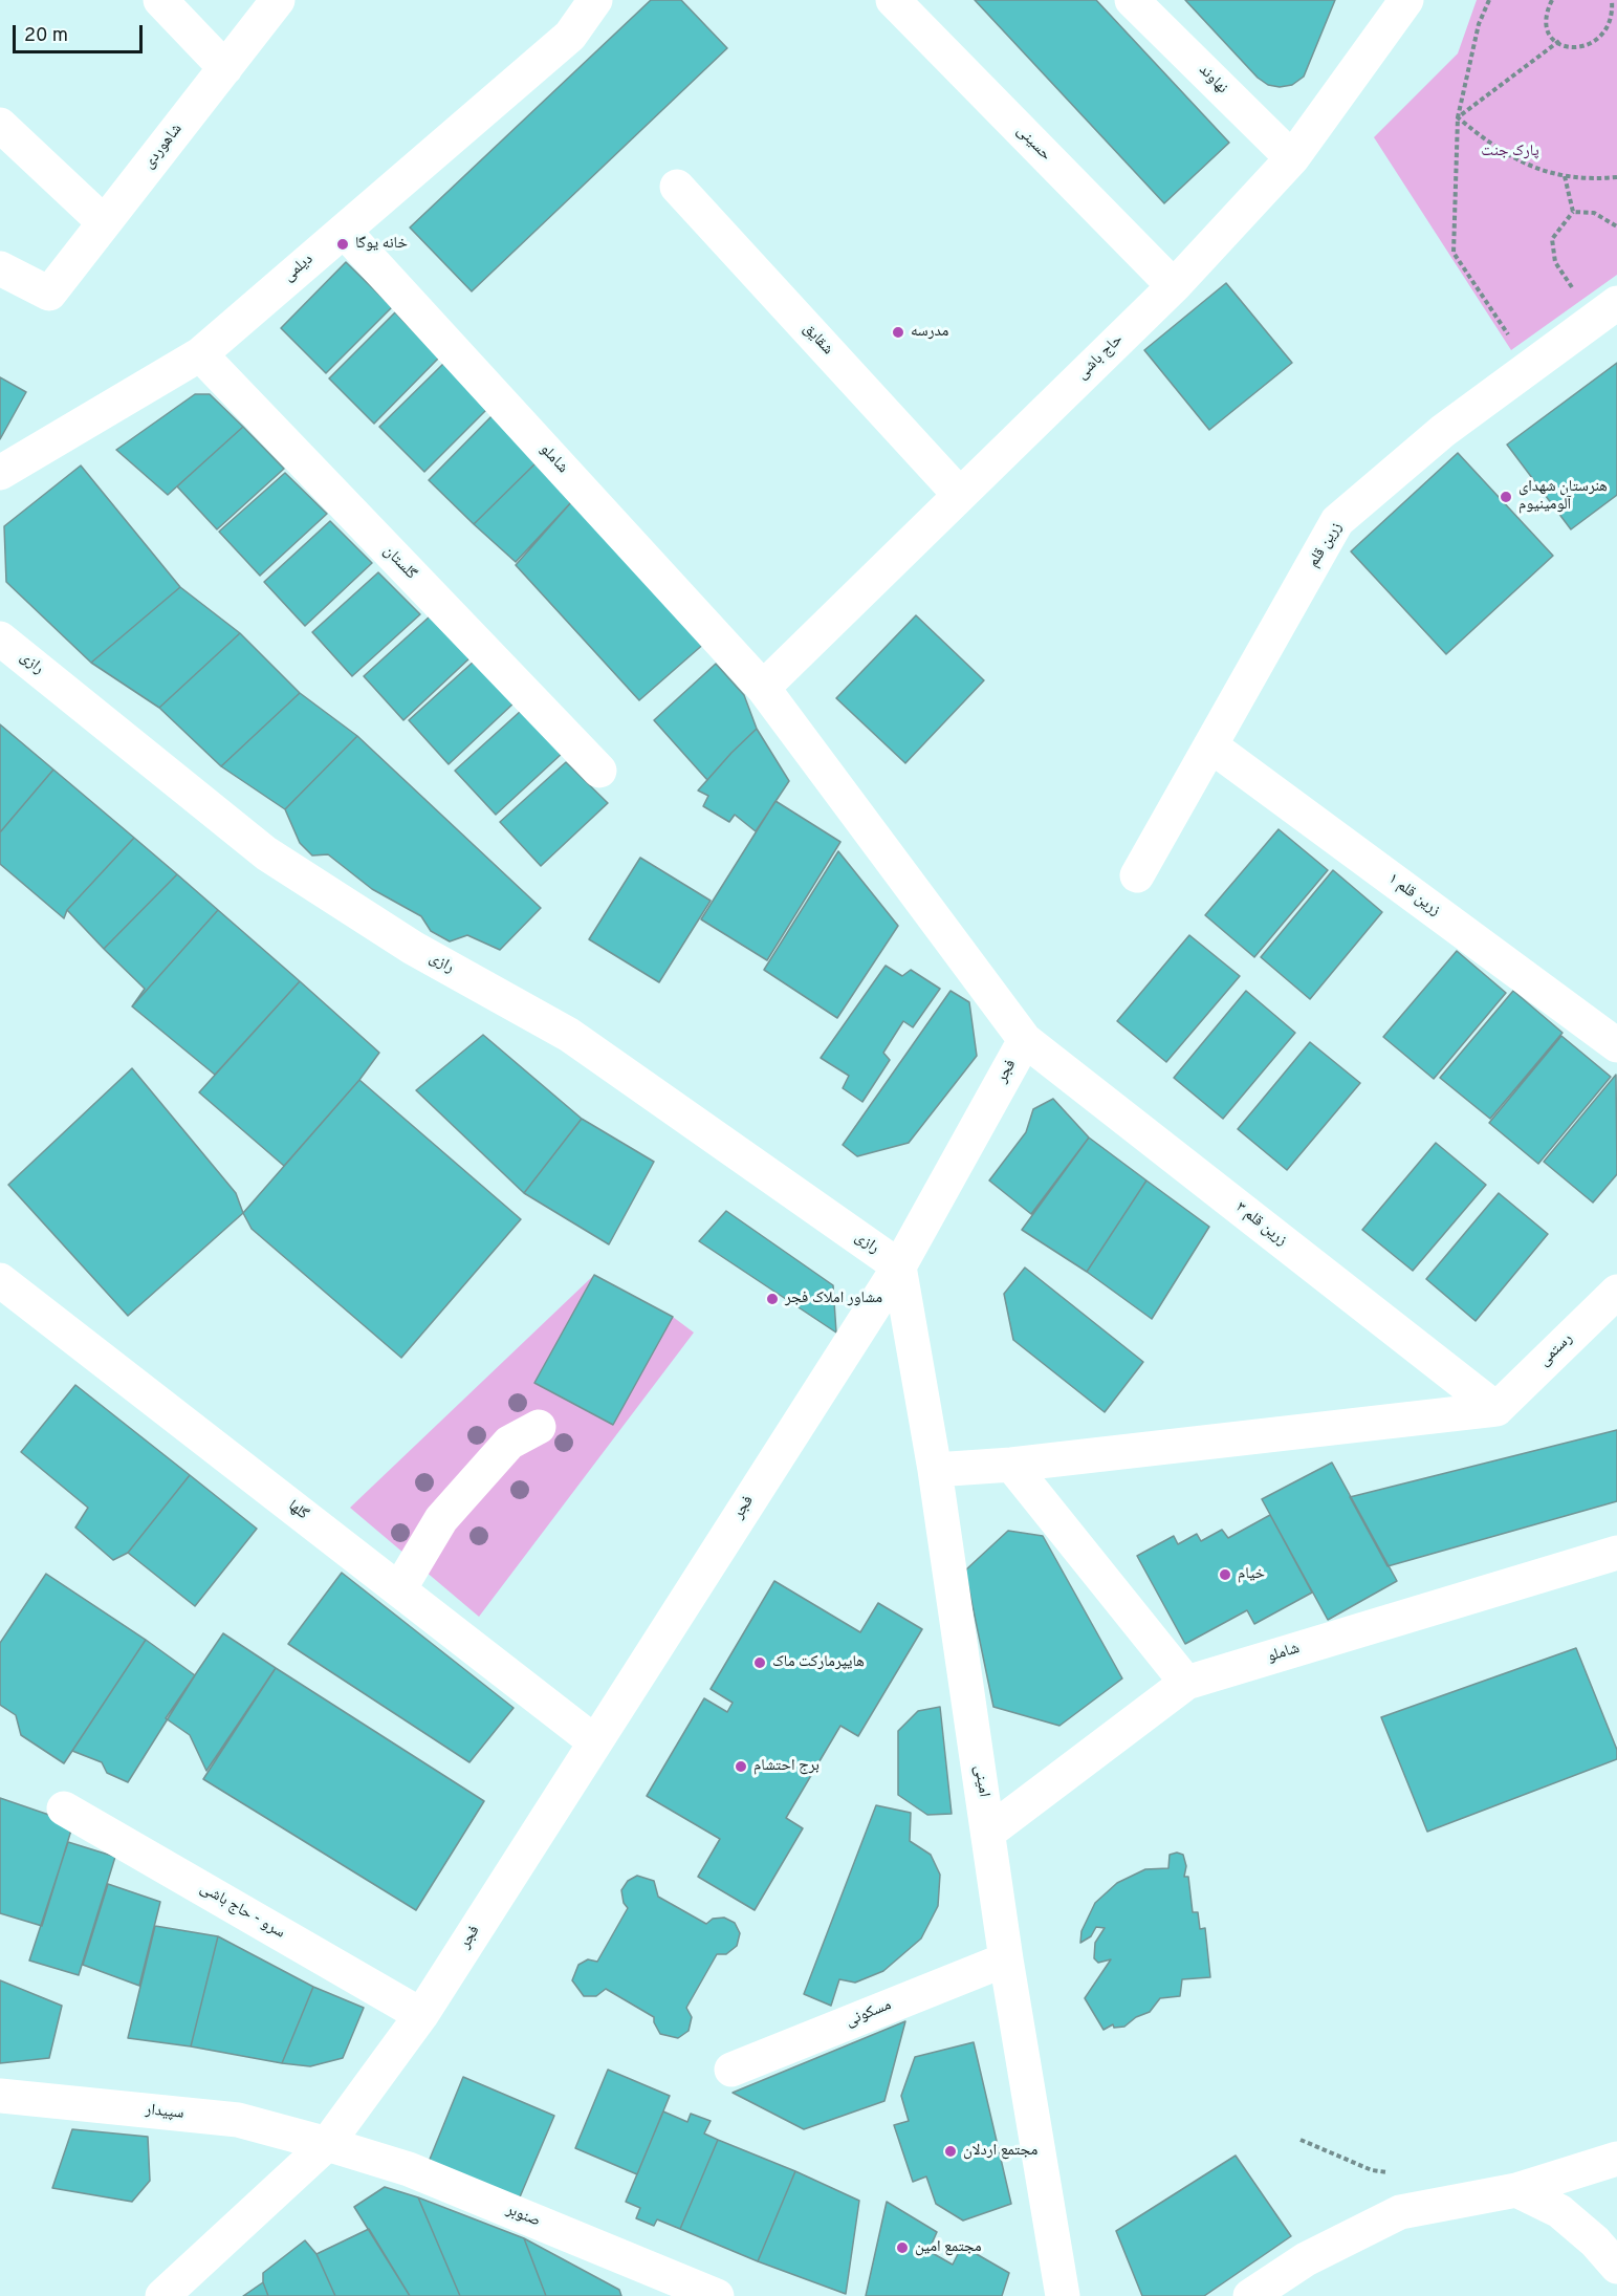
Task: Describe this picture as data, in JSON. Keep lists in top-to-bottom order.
{
  "streets": {
    "street": [
      "نهاوند",
      "حسینی",
      "شاهوردی",
      "دیلمی",
      "شقایق",
      "حاج باشی",
      "شاملو",
      "زرین قلم",
      "گلستان",
      "رازی",
      "زرین قلم ۱",
      "فجر",
      "زرین قلم ۳",
      "رستمی",
      "گلها",
      "امینی",
      "سرو - حاج باشی",
      "مسکونی",
      "سپیدار",
      "صنوبر"
    ]
  },
  "crossings": [
    ["نهاوند", "حاج باشی"],
    ["حسینی", "حاج باشی"],
    ["دیلمی", "شاملو"],
    ["دیلمی", "گلستان"],
    ["شقایق", "حاج باشی"],
    ["حاج باشی", "شاملو"],
    ["شاملو", "امینی"],
    ["زرین قلم", "زرین قلم ۱"],
    ["رازی", "فجر"],
    ["رازی", "امینی"],
    ["فجر", "زرین قلم ۳"],
    ["فجر", "گلها"],
    ["فجر", "امینی"],
    ["فجر", "سرو - حاج باشی"],
    ["فجر", "سپیدار"],
    ["فجر", "صنوبر"],
    ["زرین قلم ۳", "رستمی"],
    ["امینی", "مسکونی"],
    ["سپیدار", "صنوبر"]
  ],
  "parks": ["پارک جنت"],
  "places": [
    "خانه یوگا",
    "مدرسه",
    "هنرستان شهدای آلومینیوم",
    "مشاور املاک فجر",
    "خیام",
    "هایپرمارکت ماک",
    "برج احتشام",
    "مجتمع اردلان",
    "مجتمع امین"
  ],
  "scale_bar": "20 m"
}
